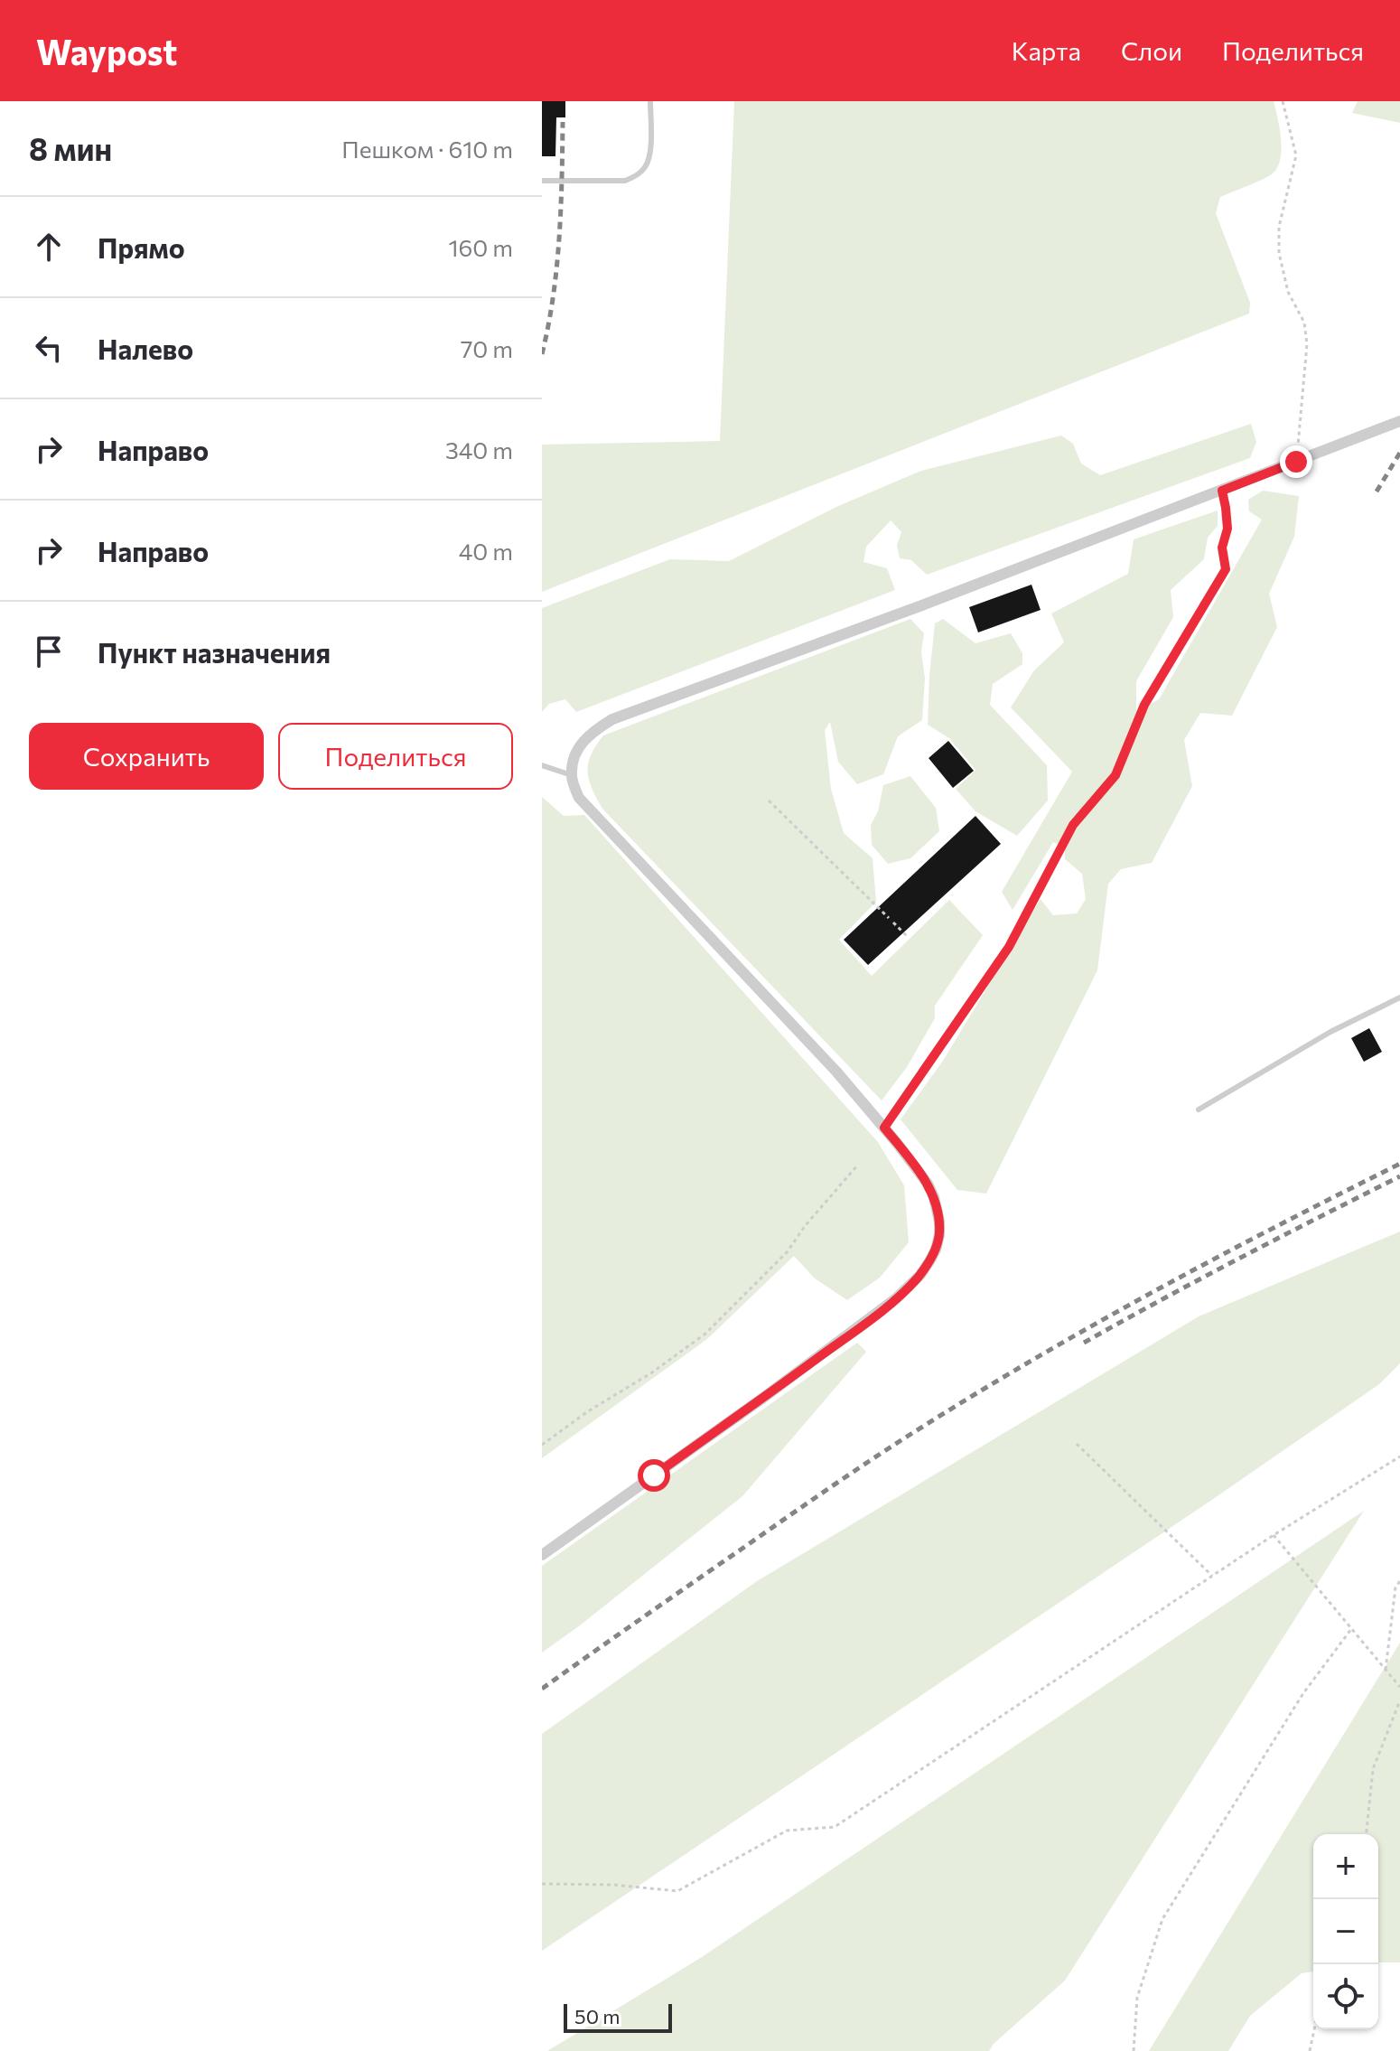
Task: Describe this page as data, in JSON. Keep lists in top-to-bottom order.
{
  "scale_bar": "50 m",
  "page": {
    "header": "Waypost",
    "nav": ["Карта", "Слои", "Поделиться"],
    "heading": ["8 мин", "Пешком · 610 m"],
    "list": [
      ["Прямо", "160 m"],
      ["Налево", "70 m"],
      ["Направо", "340 m"],
      ["Направо", "40 m"],
      "Пункт назначения"
    ],
    "buttons": ["Сохранить", "Поделиться"],
    "map_buttons": ["+", "−"],
    "scale": "50 m"
  }
}
